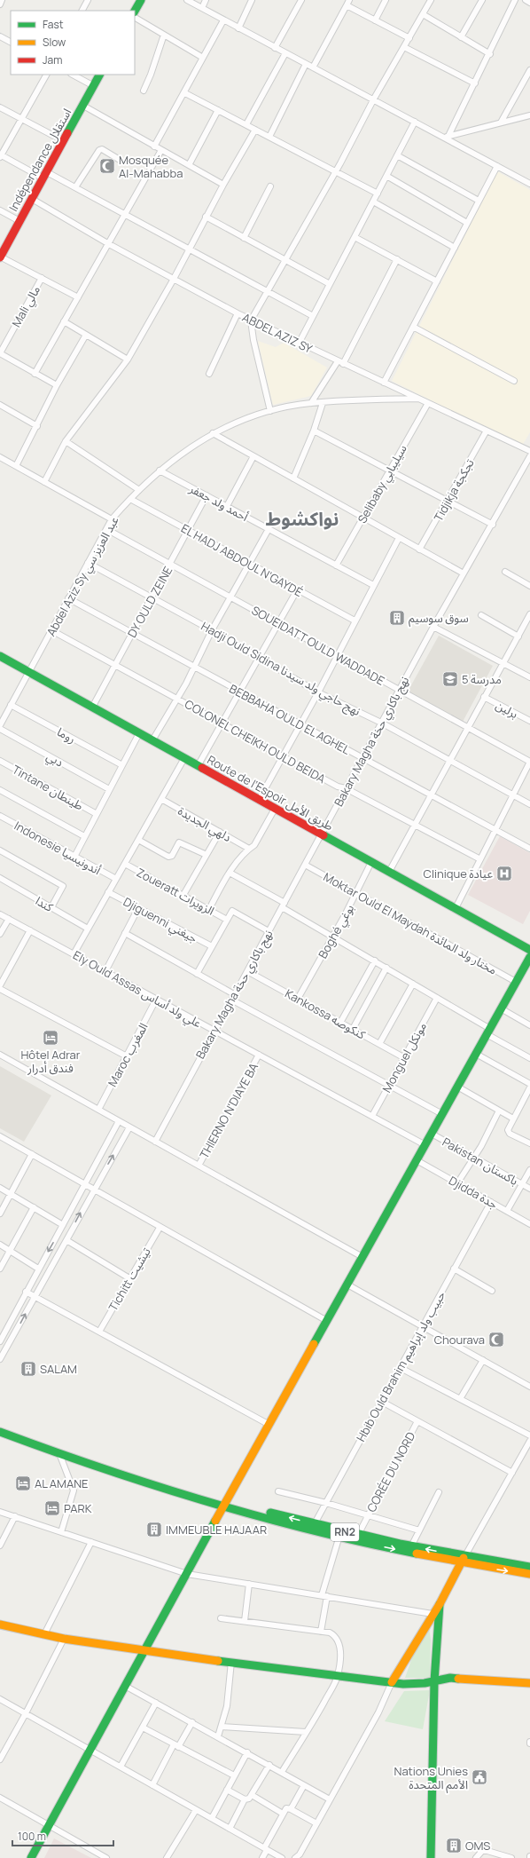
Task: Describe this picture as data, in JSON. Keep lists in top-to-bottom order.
{
  "streets": {
    "main road": ["Indépendance استقلال", "Route de l’Espoir طريق الأمل", "RN2"],
    "street": [
      "Mali مالي",
      "ABDEL AZIZ SY",
      "Selibaby سيليبابي",
      "Tidjikja تجكجة",
      "أحمد ولد جعفر",
      "EL HADJ ABDOUL N'GAYDÉ",
      "Abdel Aziz Sy عبد العزيز سي",
      "DY OULD ZEINE",
      "SOUEIDATT OULD WADDADE",
      "Hadji Ould Sidina نهج حاجي ولد سيدنا",
      "برلين",
      "BEBBAHA OULD EL AGHEL",
      "روما",
      "COLONEL CHEIKH OULD BEIDA",
      "Bakary Magha نهج باكاري حخة",
      "دبي",
      "Tintane طينطان",
      "دلهي الجديدة",
      "Indonesie أندونيسيا",
      "Zoueratt الزويرات",
      "كندا",
      "Djiguenni جيغني",
      "Moktar Ould El Maydah مختار ولد المائدة",
      "Boghé بوغي",
      "Ely Ould Assas علي ولد أساس",
      "Kankossa كنكوصه",
      "Maroc المغرب",
      "Monguel مونكل",
      "THIERNO N'DIAYE BA",
      "Pakistan باكستان",
      "Djidda جدة",
      "Tichitt تيشيت",
      "Hbib Ould Brahim حبيب ولد إبراهيم",
      "CORÉE DU NORD"
    ]
  },
  "crossings": [
    ["Indépendance استقلال", "ABDEL AZIZ SY"],
    ["ABDEL AZIZ SY", "Selibaby سيليبابي"],
    ["ABDEL AZIZ SY", "Tidjikja تجكجة"],
    ["ABDEL AZIZ SY", "Abdel Aziz Sy عبد العزيز سي"],
    ["Selibaby سيليبابي", "أحمد ولد جعفر"],
    ["أحمد ولد جعفر", "Abdel Aziz Sy عبد العزيز سي"],
    ["أحمد ولد جعفر", "DY OULD ZEINE"],
    ["EL HADJ ABDOUL N'GAYDÉ", "Abdel Aziz Sy عبد العزيز سي"],
    ["EL HADJ ABDOUL N'GAYDÉ", "DY OULD ZEINE"],
    ["Abdel Aziz Sy عبد العزيز سي", "SOUEIDATT OULD WADDADE"],
    ["Abdel Aziz Sy عبد العزيز سي", "Hadji Ould Sidina نهج حاجي ولد سيدنا"],
    ["Abdel Aziz Sy عبد العزيز سي", "BEBBAHA OULD EL AGHEL"],
    ["Abdel Aziz Sy عبد العزيز سي", "روما"],
    ["Abdel Aziz Sy عبد العزيز سي", "COLONEL CHEIKH OULD BEIDA"],
    ["Abdel Aziz Sy عبد العزيز سي", "Route de l’Espoir طريق الأمل"],
    ["DY OULD ZEINE", "SOUEIDATT OULD WADDADE"],
    ["DY OULD ZEINE", "Hadji Ould Sidina نهج حاجي ولد سيدنا"],
    ["DY OULD ZEINE", "BEBBAHA OULD EL AGHEL"],
    ["DY OULD ZEINE", "COLONEL CHEIKH OULD BEIDA"],
    ["DY OULD ZEINE", "Route de l’Espoir طريق الأمل"],
    ["SOUEIDATT OULD WADDADE", "Bakary Magha نهج باكاري حخة"],
    ["Hadji Ould Sidina نهج حاجي ولد سيدنا", "Bakary Magha نهج باكاري حخة"],
    ["BEBBAHA OULD EL AGHEL", "Bakary Magha نهج باكاري حخة"],
    ["COLONEL CHEIKH OULD BEIDA", "Bakary Magha نهج باكاري حخة"],
    ["Bakary Magha نهج باكاري حخة", "Route de l’Espoir طريق الأمل"],
    ["Bakary Magha نهج باكاري حخة", "Moktar Ould El Maydah مختار ولد المائدة"],
    ["Bakary Magha نهج باكاري حخة", "Ely Ould Assas علي ولد أساس"],
    ["Bakary Magha نهج باكاري حخة", "Kankossa كنكوصه"],
    ["Route de l’Espoir طريق الأمل", "Boghé بوغي"],
    ["Moktar Ould El Maydah مختار ولد المائدة", "Boghé بوغي"],
    ["Boghé بوغي", "Kankossa كنكوصه"],
    ["Ely Ould Assas علي ولد أساس", "Maroc المغرب"],
    ["Ely Ould Assas علي ولد أساس", "Monguel مونكل"],
    ["Ely Ould Assas علي ولد أساس", "THIERNO N'DIAYE BA"],
    ["Kankossa كنكوصه", "Monguel مونكل"],
    ["Djidda جدة", "Hbib Ould Brahim حبيب ولد إبراهيم"],
    ["Hbib Ould Brahim حبيب ولد إبراهيم", "RN2"],
    ["CORÉE DU NORD", "RN2"]
  ],
  "districts": ["نواكشوط"],
  "places": {
    "mosque": ["Mosquée Al-Mahabba", "Chourava"],
    "building": [
      "سوق سوسيم",
      "SALAM",
      "IMMEUBLE HAJAAR",
      "OMS"
    ],
    "school or university": ["مدرسة 5"],
    "hospital": ["Clinique عيادة"],
    "hotel": ["Hôtel Adrar فندق أدرار", "AL AMANE", "PARK"],
    "public building": ["Nations Unies الأمم المتحدة"]
  },
  "legend": ["Fast", "Slow", "Jam"],
  "scale_bar": "100 m"
}
